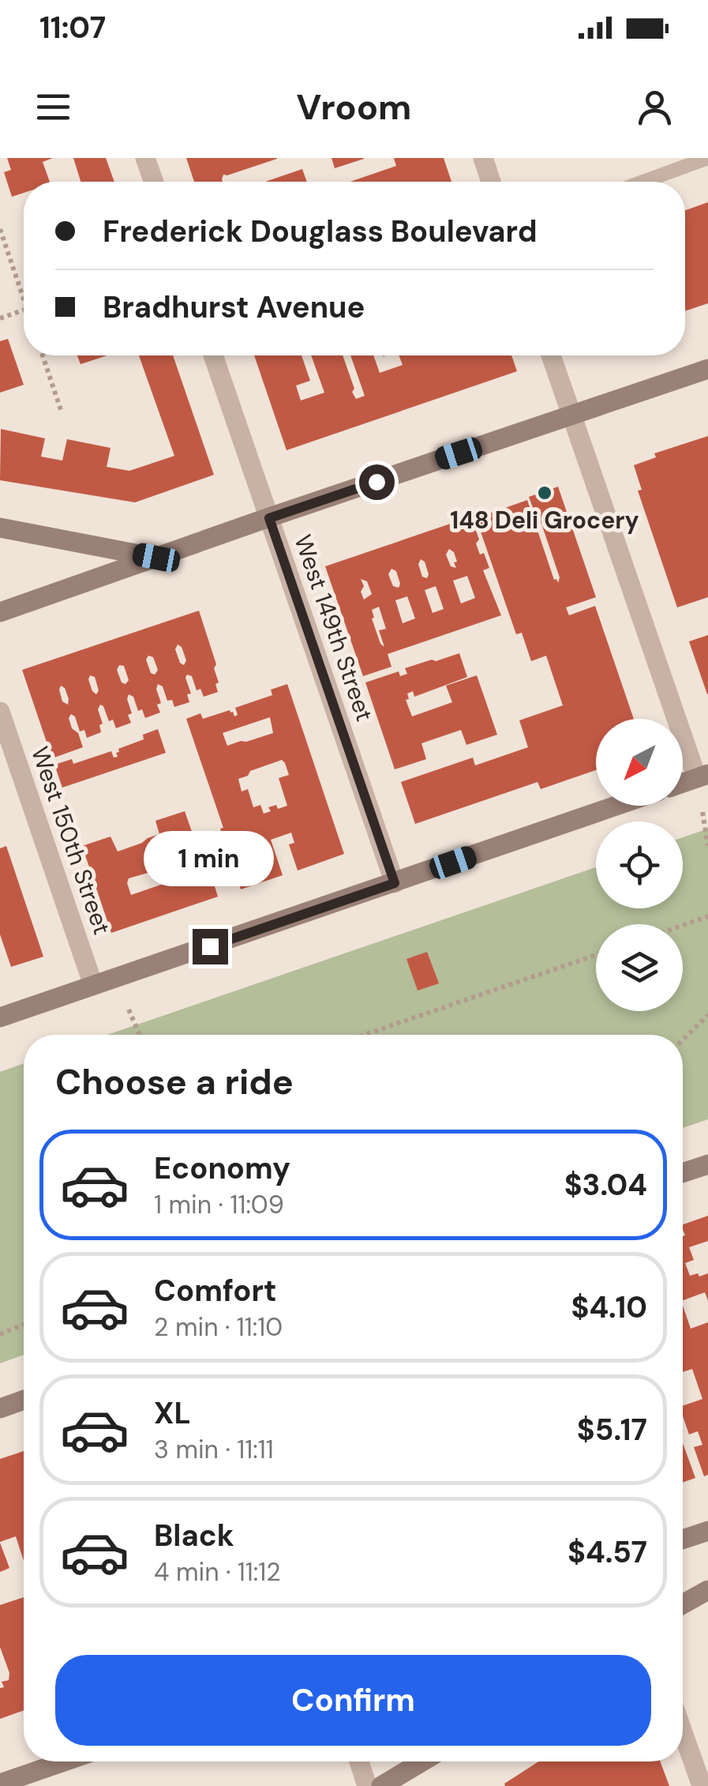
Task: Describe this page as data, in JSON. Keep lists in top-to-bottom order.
{
  "streets": {
    "street": ["West 149th Street", "West 150th Street"]
  },
  "places": ["148 Deli Grocery"],
  "north": "bottom left",
  "page": {
    "status": "11:07",
    "header": "Vroom",
    "banner": ["Frederick Douglass Boulevard", "Bradhurst Avenue"],
    "bubble": "1 min",
    "heading": "Choose a ride",
    "list": [
      {
        "name": "Economy",
        "note": "1 min · 11:09",
        "value": "$3.04"
      },
      {
        "name": "Comfort",
        "note": "2 min · 11:10",
        "value": "$4.10"
      },
      {
        "name": "XL",
        "note": "3 min · 11:11",
        "value": "$5.17"
      },
      {
        "name": "Black",
        "note": "4 min · 11:12",
        "value": "$4.57"
      }
    ],
    "buttons": "Confirm"
  }
}
